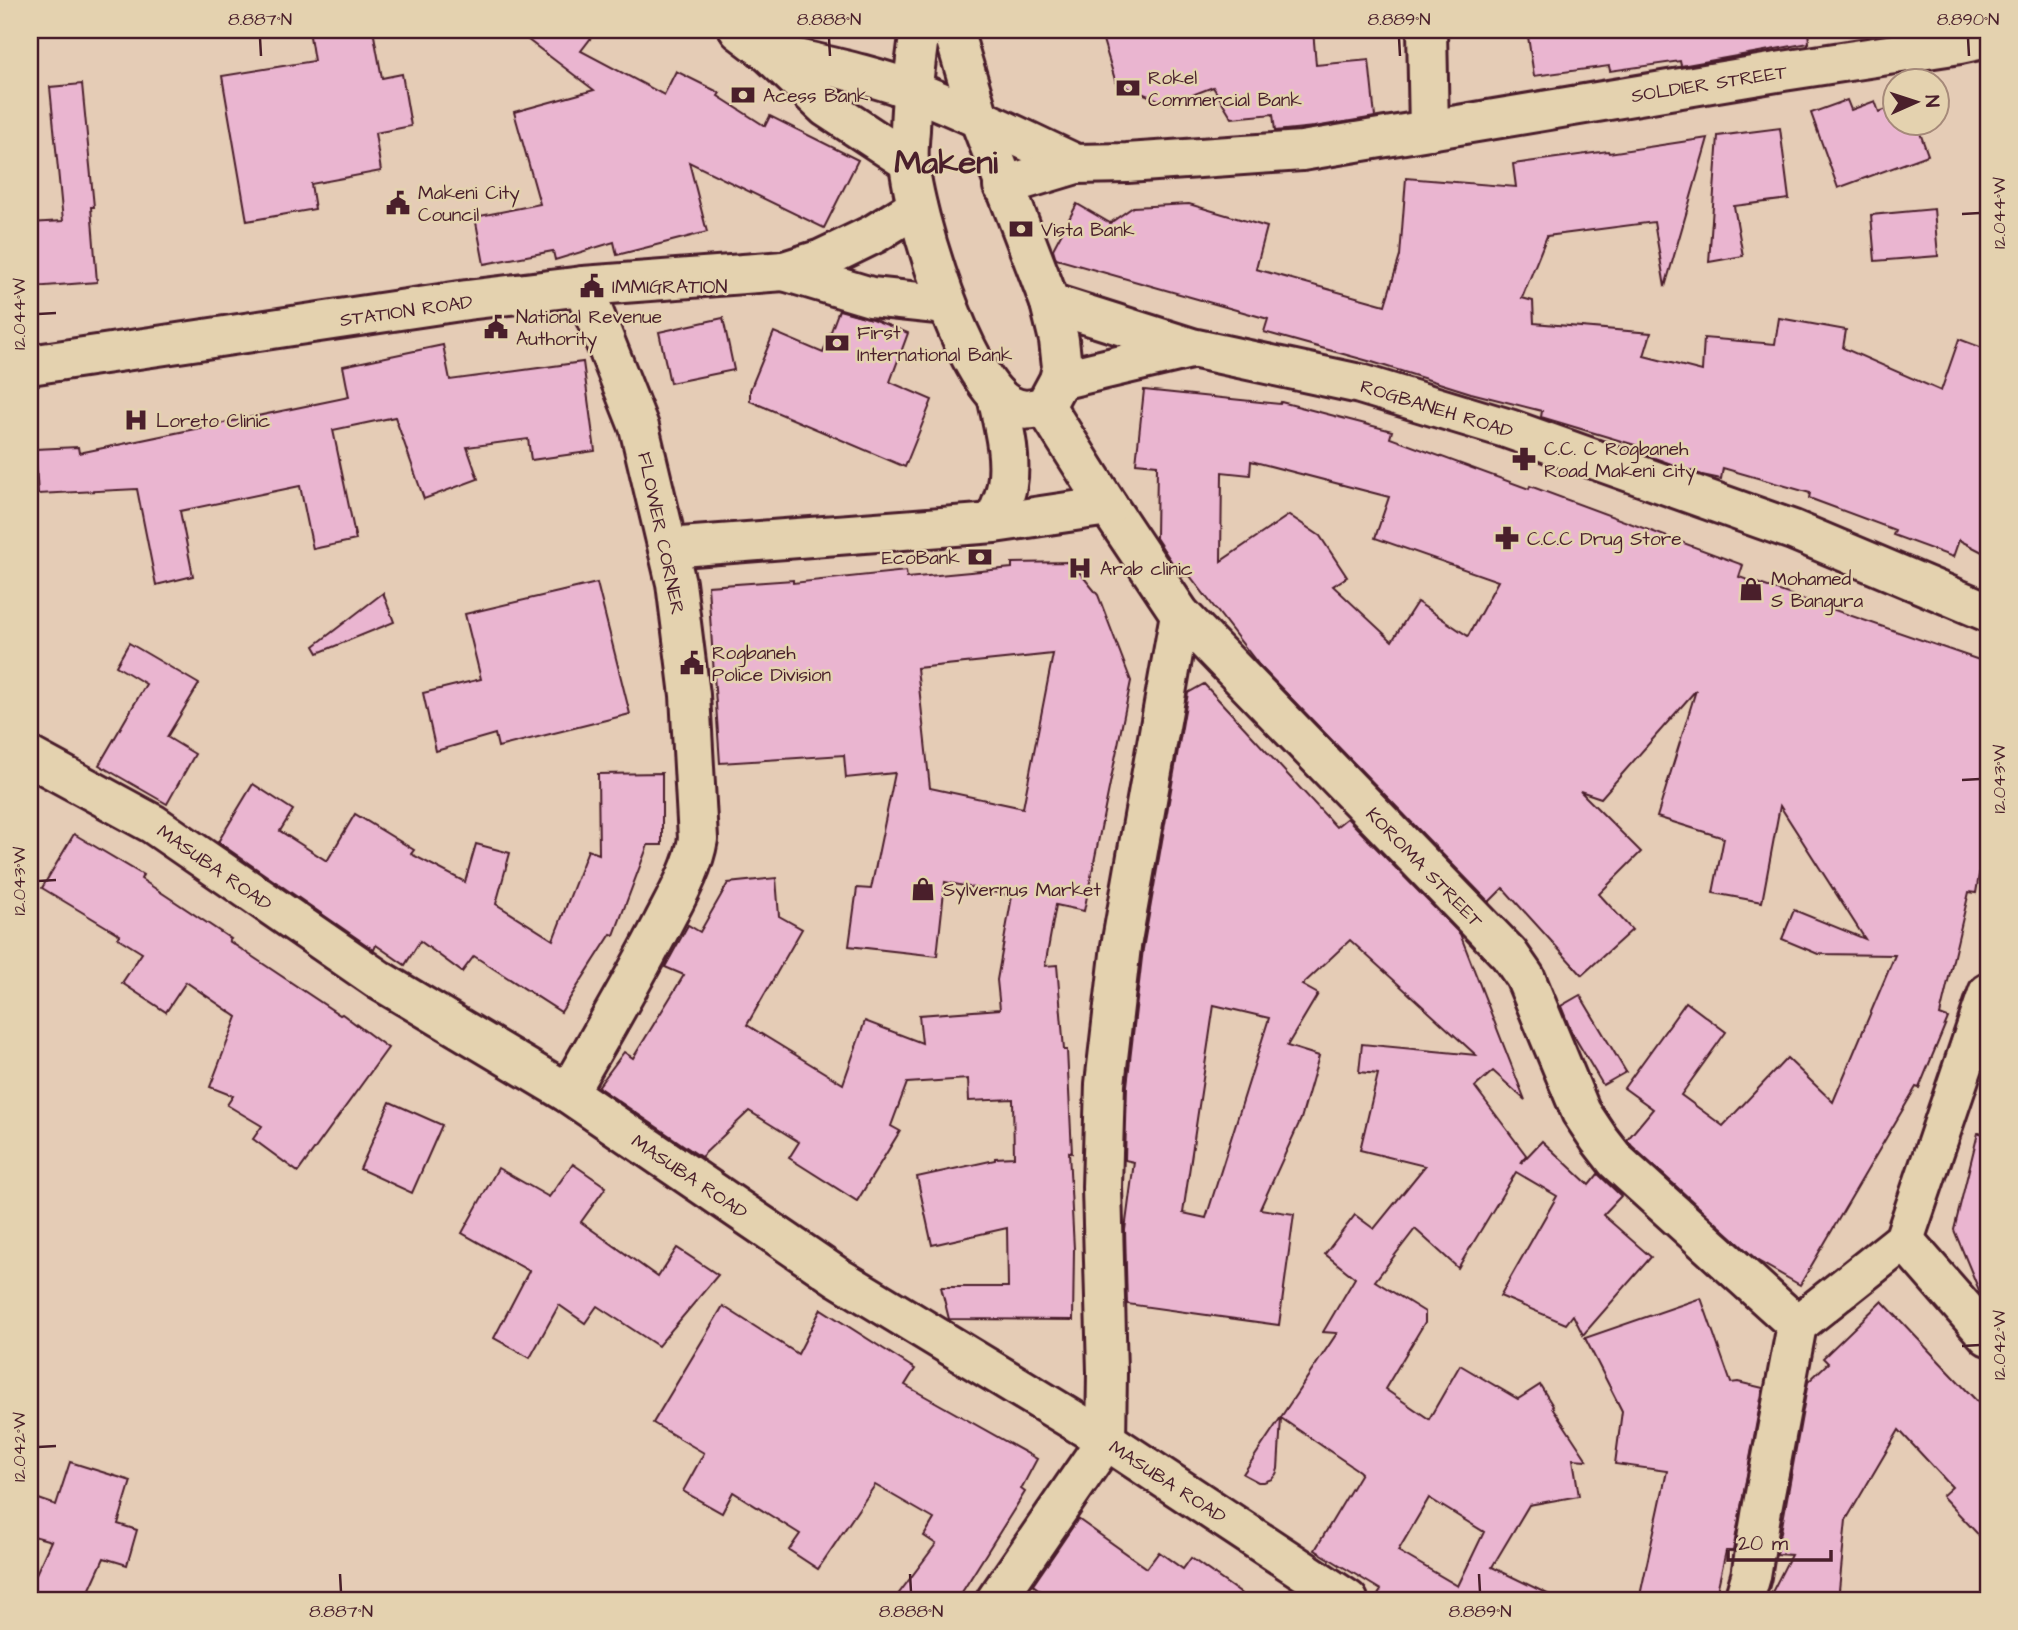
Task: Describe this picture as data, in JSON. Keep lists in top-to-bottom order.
{
  "streets": {
    "street": [
      "SOLDIER STREET",
      "STATION ROAD",
      "ROGBANEH ROAD",
      "FLOWER CORNER",
      "MASUBA ROAD",
      "KOROMA STREET"
    ]
  },
  "crossings": [
    ["STATION ROAD", "FLOWER CORNER"],
    ["FLOWER CORNER", "MASUBA ROAD"]
  ],
  "districts": ["Makeni"],
  "places": {
    "bank": [
      "Rokel Commercial Bank",
      "Acess Bank",
      "Vista Bank",
      "First International Bank",
      "EcoBank"
    ],
    "public building": [
      "Makeni City Council",
      "IMMIGRATION",
      "National Revenue Authority",
      "Rogbaneh Police Division"
    ],
    "hospital": ["Loreto Clinic", "Arab clinic"],
    "pharmacy": ["C.C. C Rogbaneh Road Makeni city", "C.C.C Drug Store"],
    "shop": ["Mohamed S Bangura", "Sylvernus Market"]
  },
  "scale_bar": "20 m",
  "north": "right",
  "coordinates": [
    "8.887°N",
    "8.888°N",
    "8.889°N",
    "8.890°N",
    "12.044°W",
    "12.043°W",
    "12.042°W"
  ]
}
